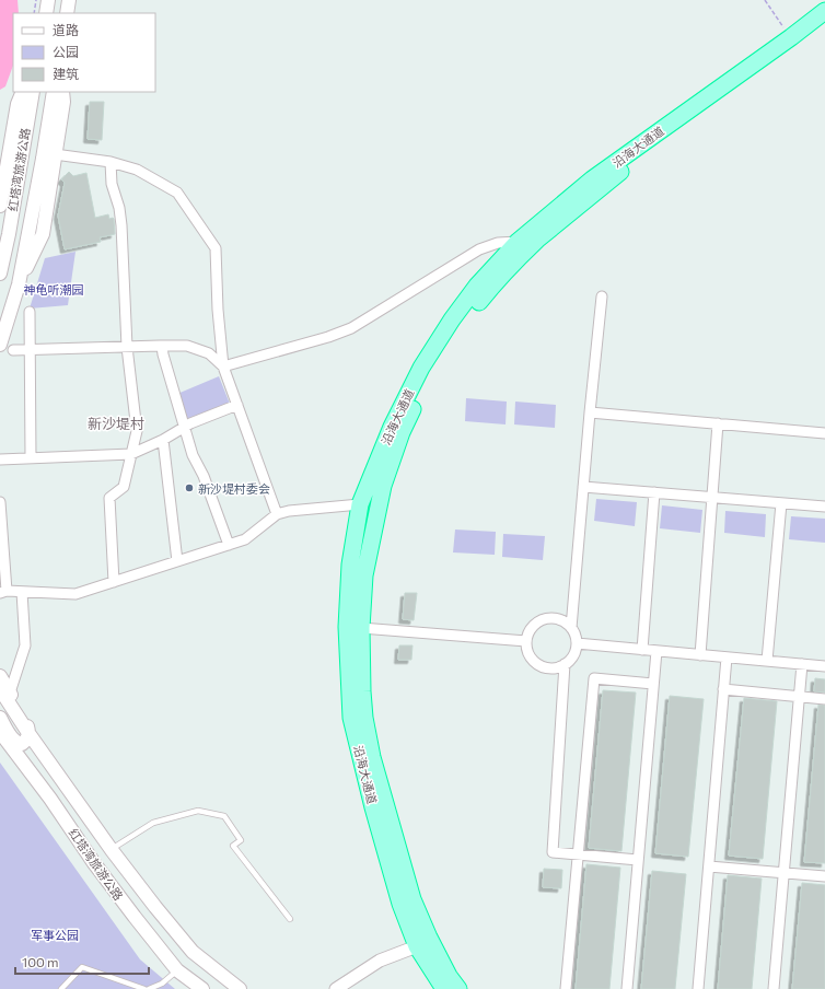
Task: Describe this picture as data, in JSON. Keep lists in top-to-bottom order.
{
  "streets": {
    "highway": ["沿海大通道"],
    "main road": ["红塔湾旅游公路"]
  },
  "districts": ["新沙堤村"],
  "parks": ["神龟听潮园", "军事公园"],
  "places": ["新沙堤村委会"],
  "legend": ["道路", "公园", "建筑"],
  "scale_bar": "100 m"
}
